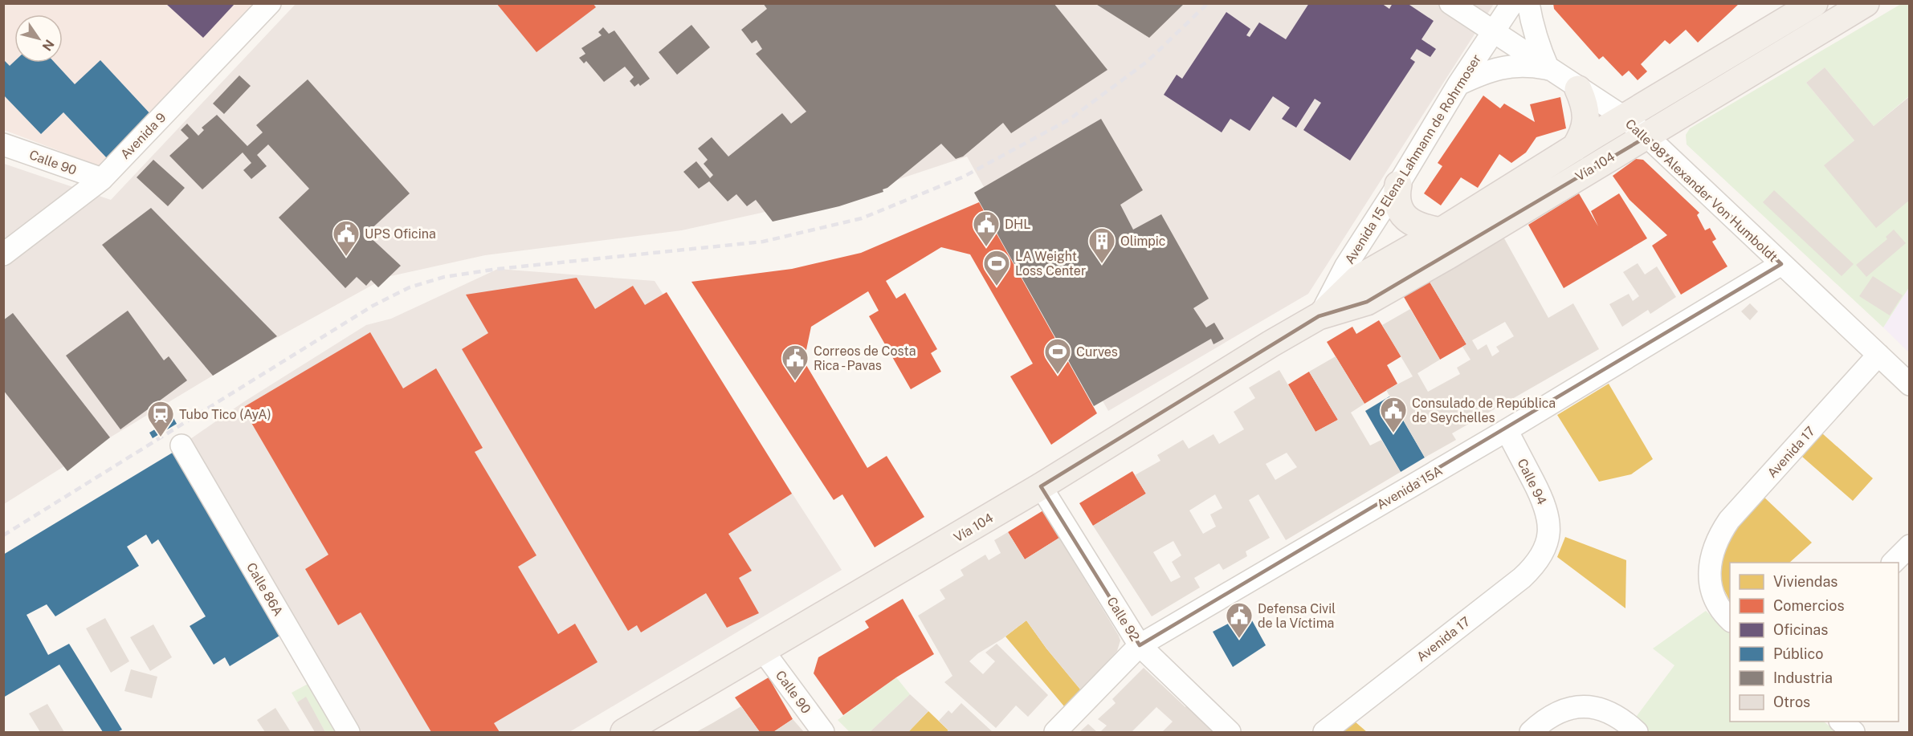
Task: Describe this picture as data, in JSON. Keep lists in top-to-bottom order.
{
  "streets": {
    "main road": ["Vía 104"],
    "street": [
      "Avenida 9",
      "Avenida 15 Elena Lahmann de Rohrmoser",
      "Calle 90",
      "Calle 98 Alexander Von Humboldt",
      "Avenida 17",
      "Calle 94",
      "Avenida 15A",
      "Calle 86A",
      "Calle 92"
    ]
  },
  "crossings": [
    ["Avenida 9", "Calle 90"],
    ["Avenida 15 Elena Lahmann de Rohrmoser", "Vía 104"],
    ["Avenida 15 Elena Lahmann de Rohrmoser", "Calle 98 Alexander Von Humboldt"],
    ["Calle 90", "Vía 104"],
    ["Vía 104", "Calle 98 Alexander Von Humboldt"],
    ["Vía 104", "Calle 92"],
    ["Calle 98 Alexander Von Humboldt", "Avenida 17"],
    ["Calle 98 Alexander Von Humboldt", "Avenida 15A"],
    ["Avenida 17", "Calle 94"],
    ["Calle 94", "Avenida 15A"],
    ["Avenida 15A", "Calle 92"]
  ],
  "places": {
    "public building": [
      "DHL",
      "UPS Oficina",
      "Correos de Costa Rica - Pavas",
      "Consulado de República de Seychelles",
      "Defensa Civil de la Víctima"
    ],
    "building": ["Olimpic"],
    "sports": ["LA Weight Loss Center", "Curves"],
    "station": ["Tubo Tico (AyA)"]
  },
  "legend": [
    "Viviendas",
    "Comercios",
    "Oficinas",
    "Público",
    "Industria",
    "Otros"
  ],
  "north": "bottom right"
}
